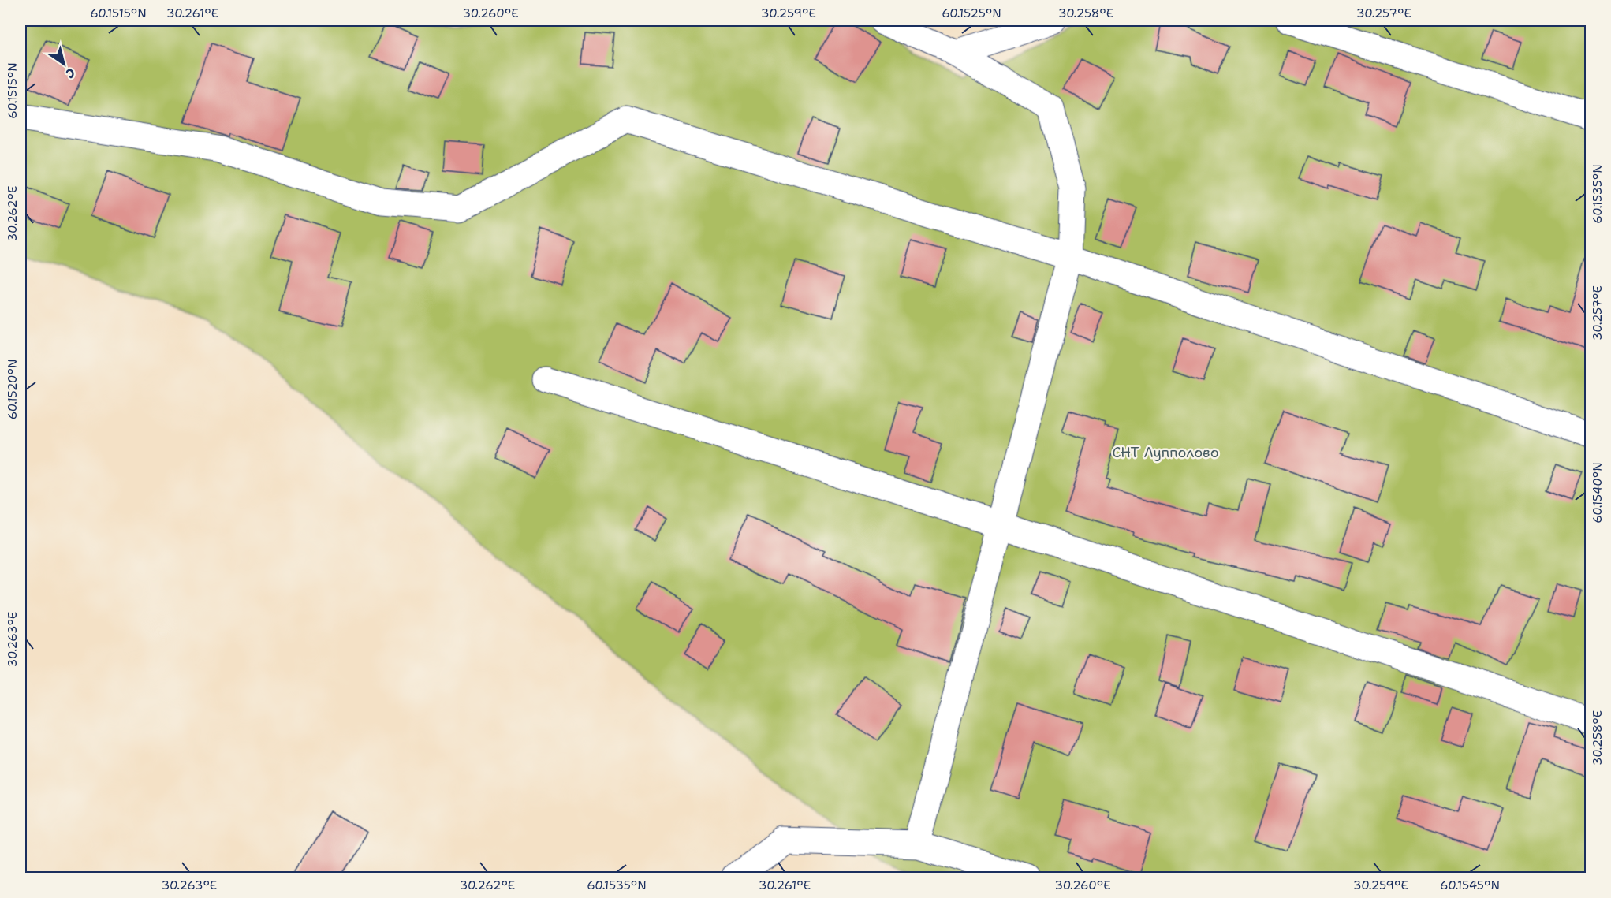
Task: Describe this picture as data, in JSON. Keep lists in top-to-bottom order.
{
  "parks": ["СНТ Лупполово"],
  "north": "bottom right",
  "coordinates": [
    "60.1515°N",
    "30.261°E",
    "30.260°E",
    "30.259°E",
    "60.1525°N",
    "30.258°E",
    "30.257°E",
    "60.1535°N",
    "30.262°E",
    "60.1520°N",
    "60.1540°N",
    "30.263°E",
    "60.1545°N"
  ]
}
